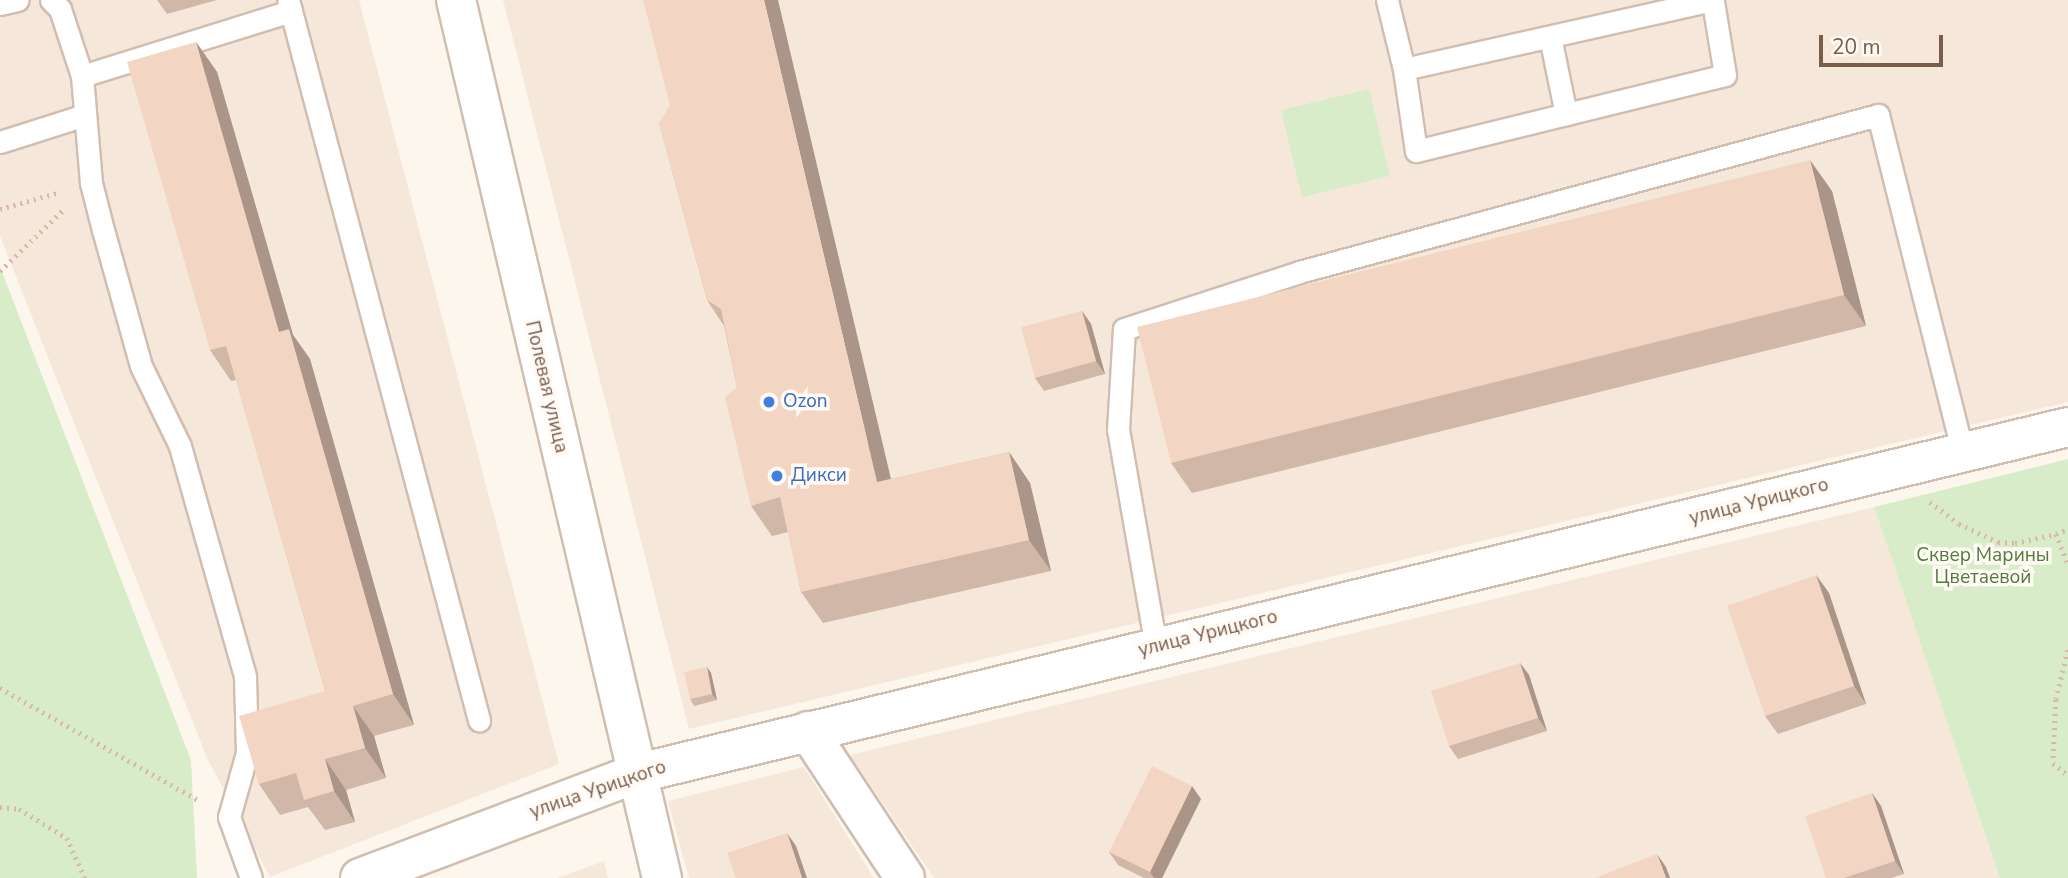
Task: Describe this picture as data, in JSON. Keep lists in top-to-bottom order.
{
  "streets": {
    "street": ["Полевая улица", "улица Урицкого"]
  },
  "crossings": [
    ["Полевая улица", "улица Урицкого"]
  ],
  "parks": ["Сквер Марины Цветаевой"],
  "places": ["Ozon", "Дикси"],
  "scale_bar": "20 m"
}
